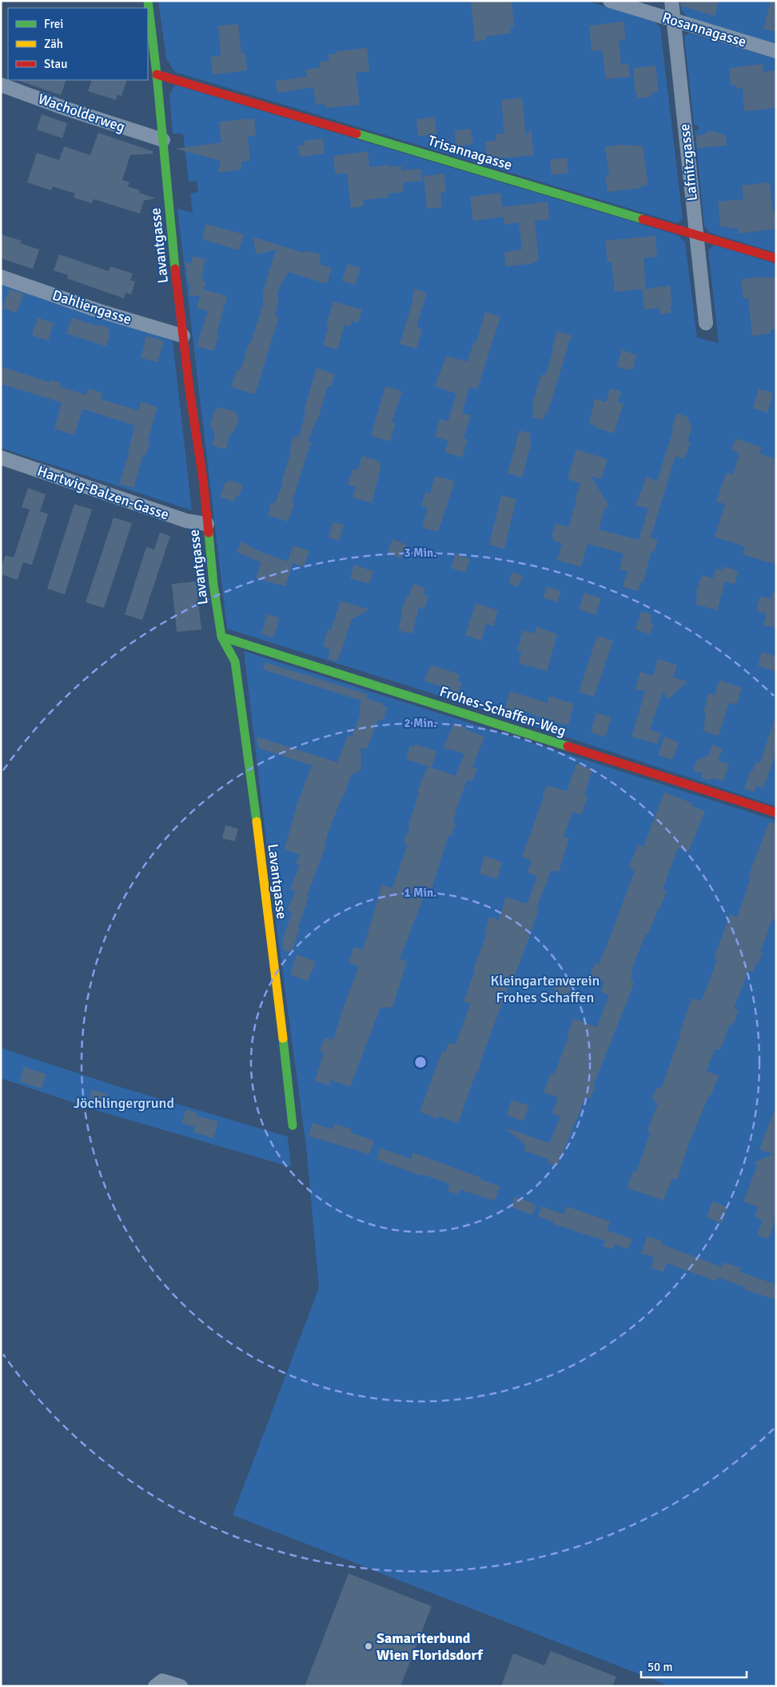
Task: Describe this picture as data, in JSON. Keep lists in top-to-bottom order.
{
  "streets": {
    "street": [
      "Rosannagasse",
      "Wacholderweg",
      "Trisannagasse",
      "Lafnitzgasse",
      "Lavantgasse",
      "Dahliengasse",
      "Hartwig-Balzen-Gasse",
      "Frohes-Schaffen-Weg"
    ]
  },
  "crossings": [
    ["Rosannagasse", "Lafnitzgasse"],
    ["Wacholderweg", "Lavantgasse"],
    ["Trisannagasse", "Lafnitzgasse"],
    ["Trisannagasse", "Lavantgasse"],
    ["Lavantgasse", "Dahliengasse"],
    ["Lavantgasse", "Hartwig-Balzen-Gasse"],
    ["Lavantgasse", "Frohes-Schaffen-Weg"]
  ],
  "parks": ["Kleingartenverein Frohes Schaffen", "Jöchlingergrund"],
  "places": ["Samariterbund Wien Floridsdorf"],
  "legend": ["Frei", "Zäh", "Stau"],
  "scale_bar": "50 m",
  "rings": ["3 Min.", "2 Min.", "1 Min."]
}
